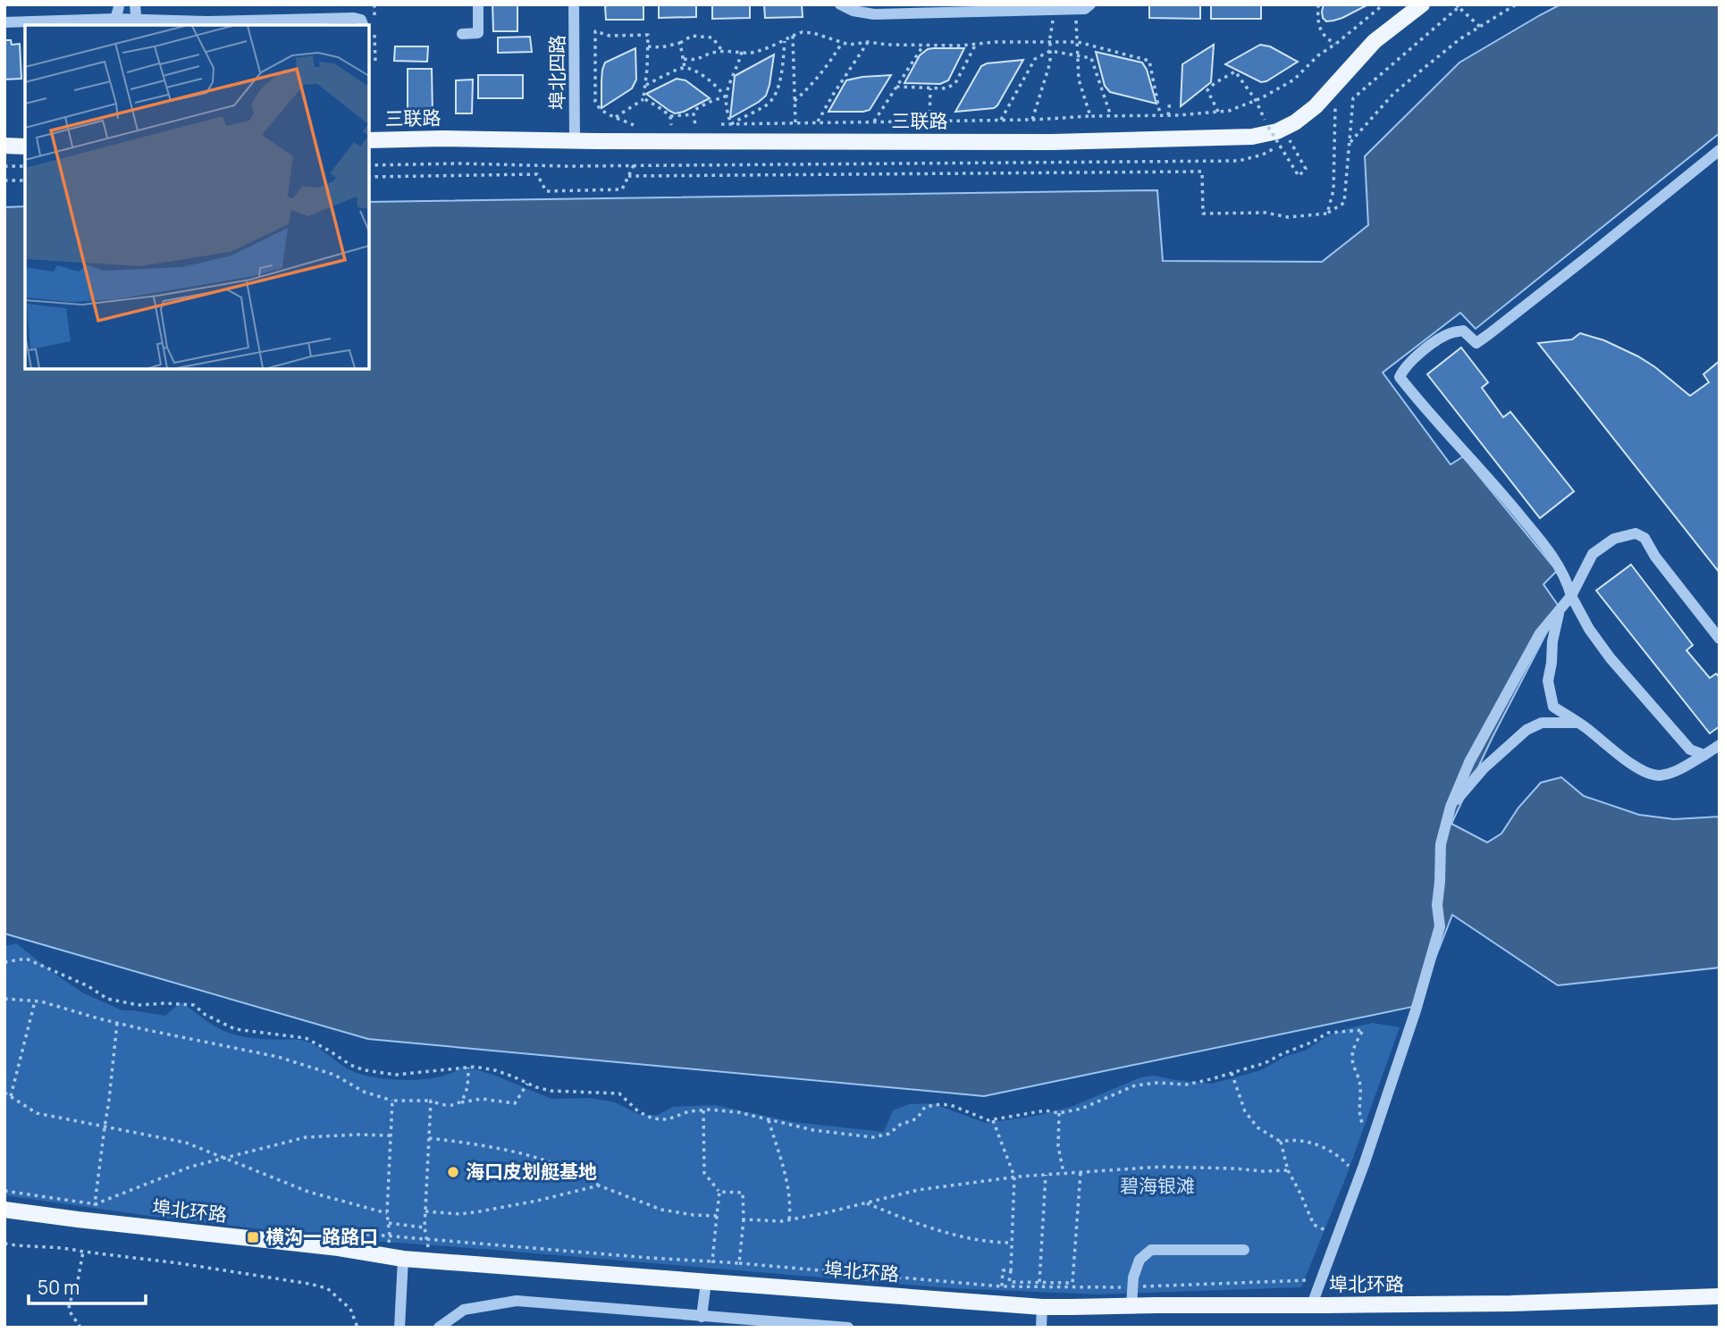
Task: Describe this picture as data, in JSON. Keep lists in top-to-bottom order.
{
  "streets": {
    "main road": ["三联路", "埠北环路"],
    "street": ["埠北四路"]
  },
  "crossings": [
    ["埠北四路", "三联路"]
  ],
  "parks": ["碧海银滩"],
  "places": {
    "other": ["海口皮划艇基地"],
    "transit": ["横沟一路路口"]
  },
  "scale_bar": "50 m"
}
